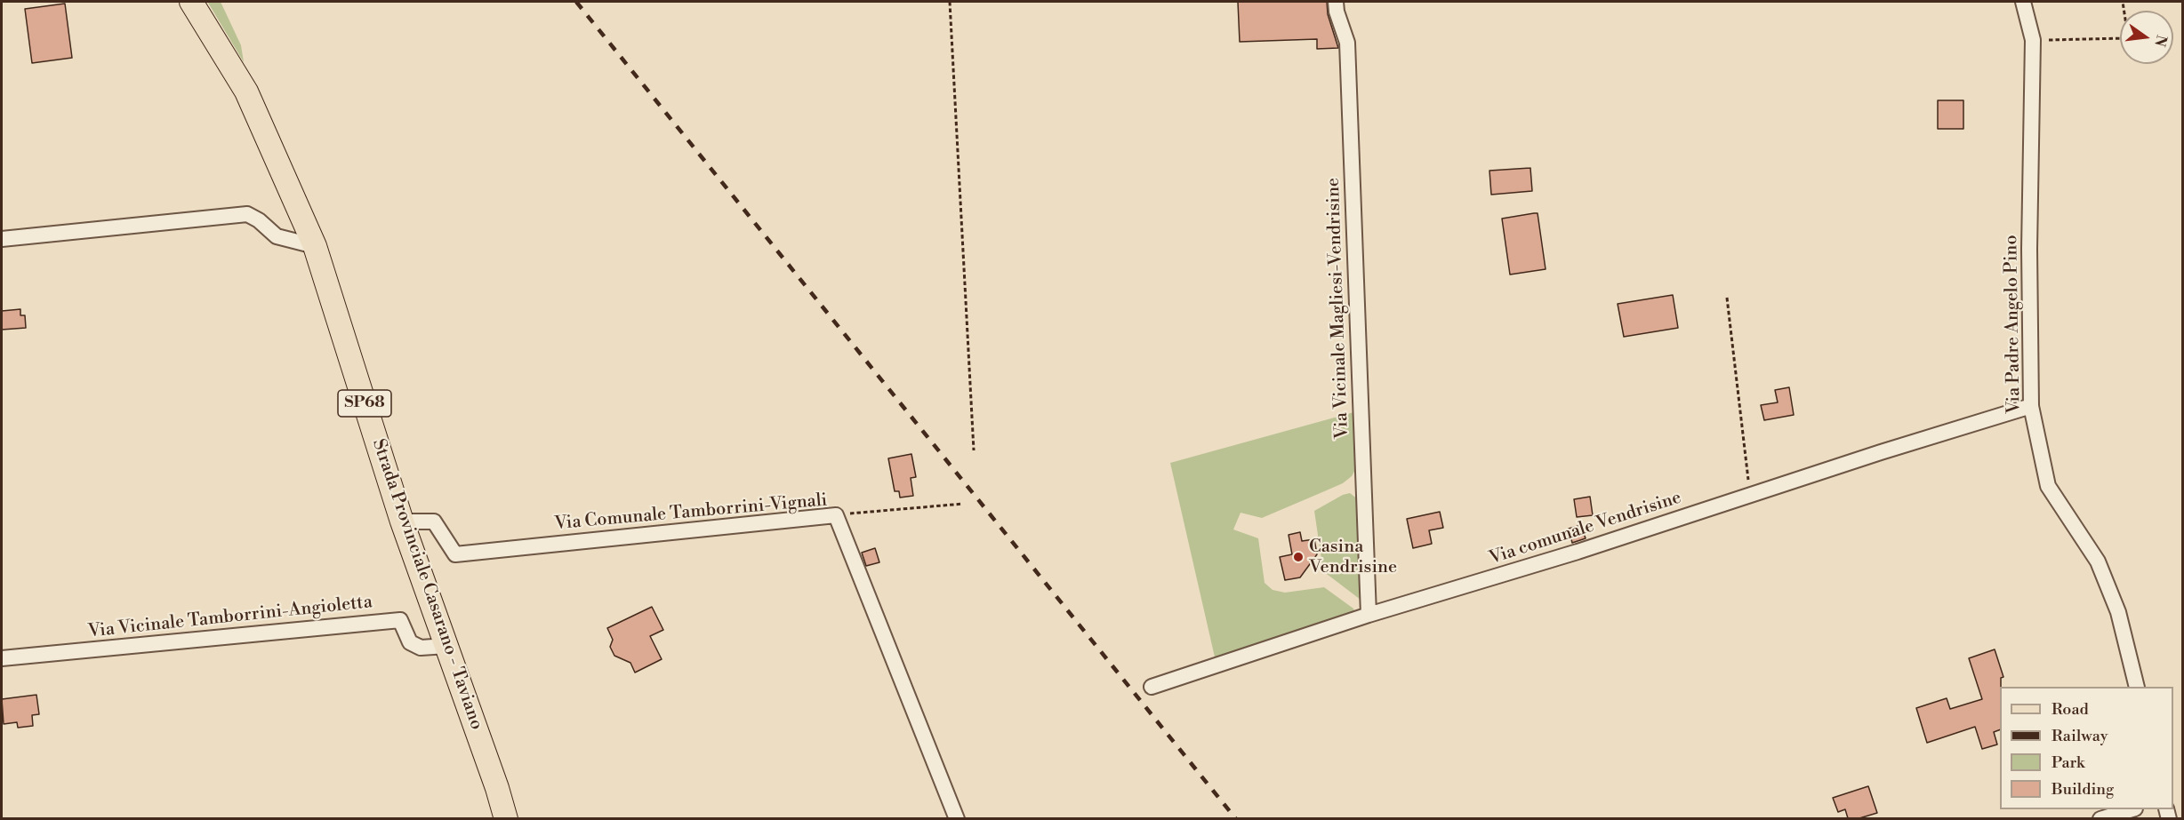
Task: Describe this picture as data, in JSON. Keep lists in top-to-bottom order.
{
  "streets": {
    "main road": ["SP68", "Strada Provinciale Casarano - Taviano"],
    "street": [
      "Via Vicinale Magliesi-Vendrisine",
      "Via Padre Angelo Pino",
      "Via Comunale Tamborrini-Vignali",
      "Via comunale Vendrisine",
      "Via Vicinale Tamborrini-Angioletta"
    ]
  },
  "crossings": [
    ["Via Vicinale Magliesi-Vendrisine", "Via comunale Vendrisine"],
    ["Via Padre Angelo Pino", "Via comunale Vendrisine"],
    ["Via Comunale Tamborrini-Vignali", "Strada Provinciale Casarano - Taviano"],
    ["Strada Provinciale Casarano - Taviano", "Via Vicinale Tamborrini-Angioletta"]
  ],
  "places": ["Casina Vendrisine"],
  "legend": [
    "Road",
    "Railway",
    "Park",
    "Building"
  ],
  "north": "right"
}
